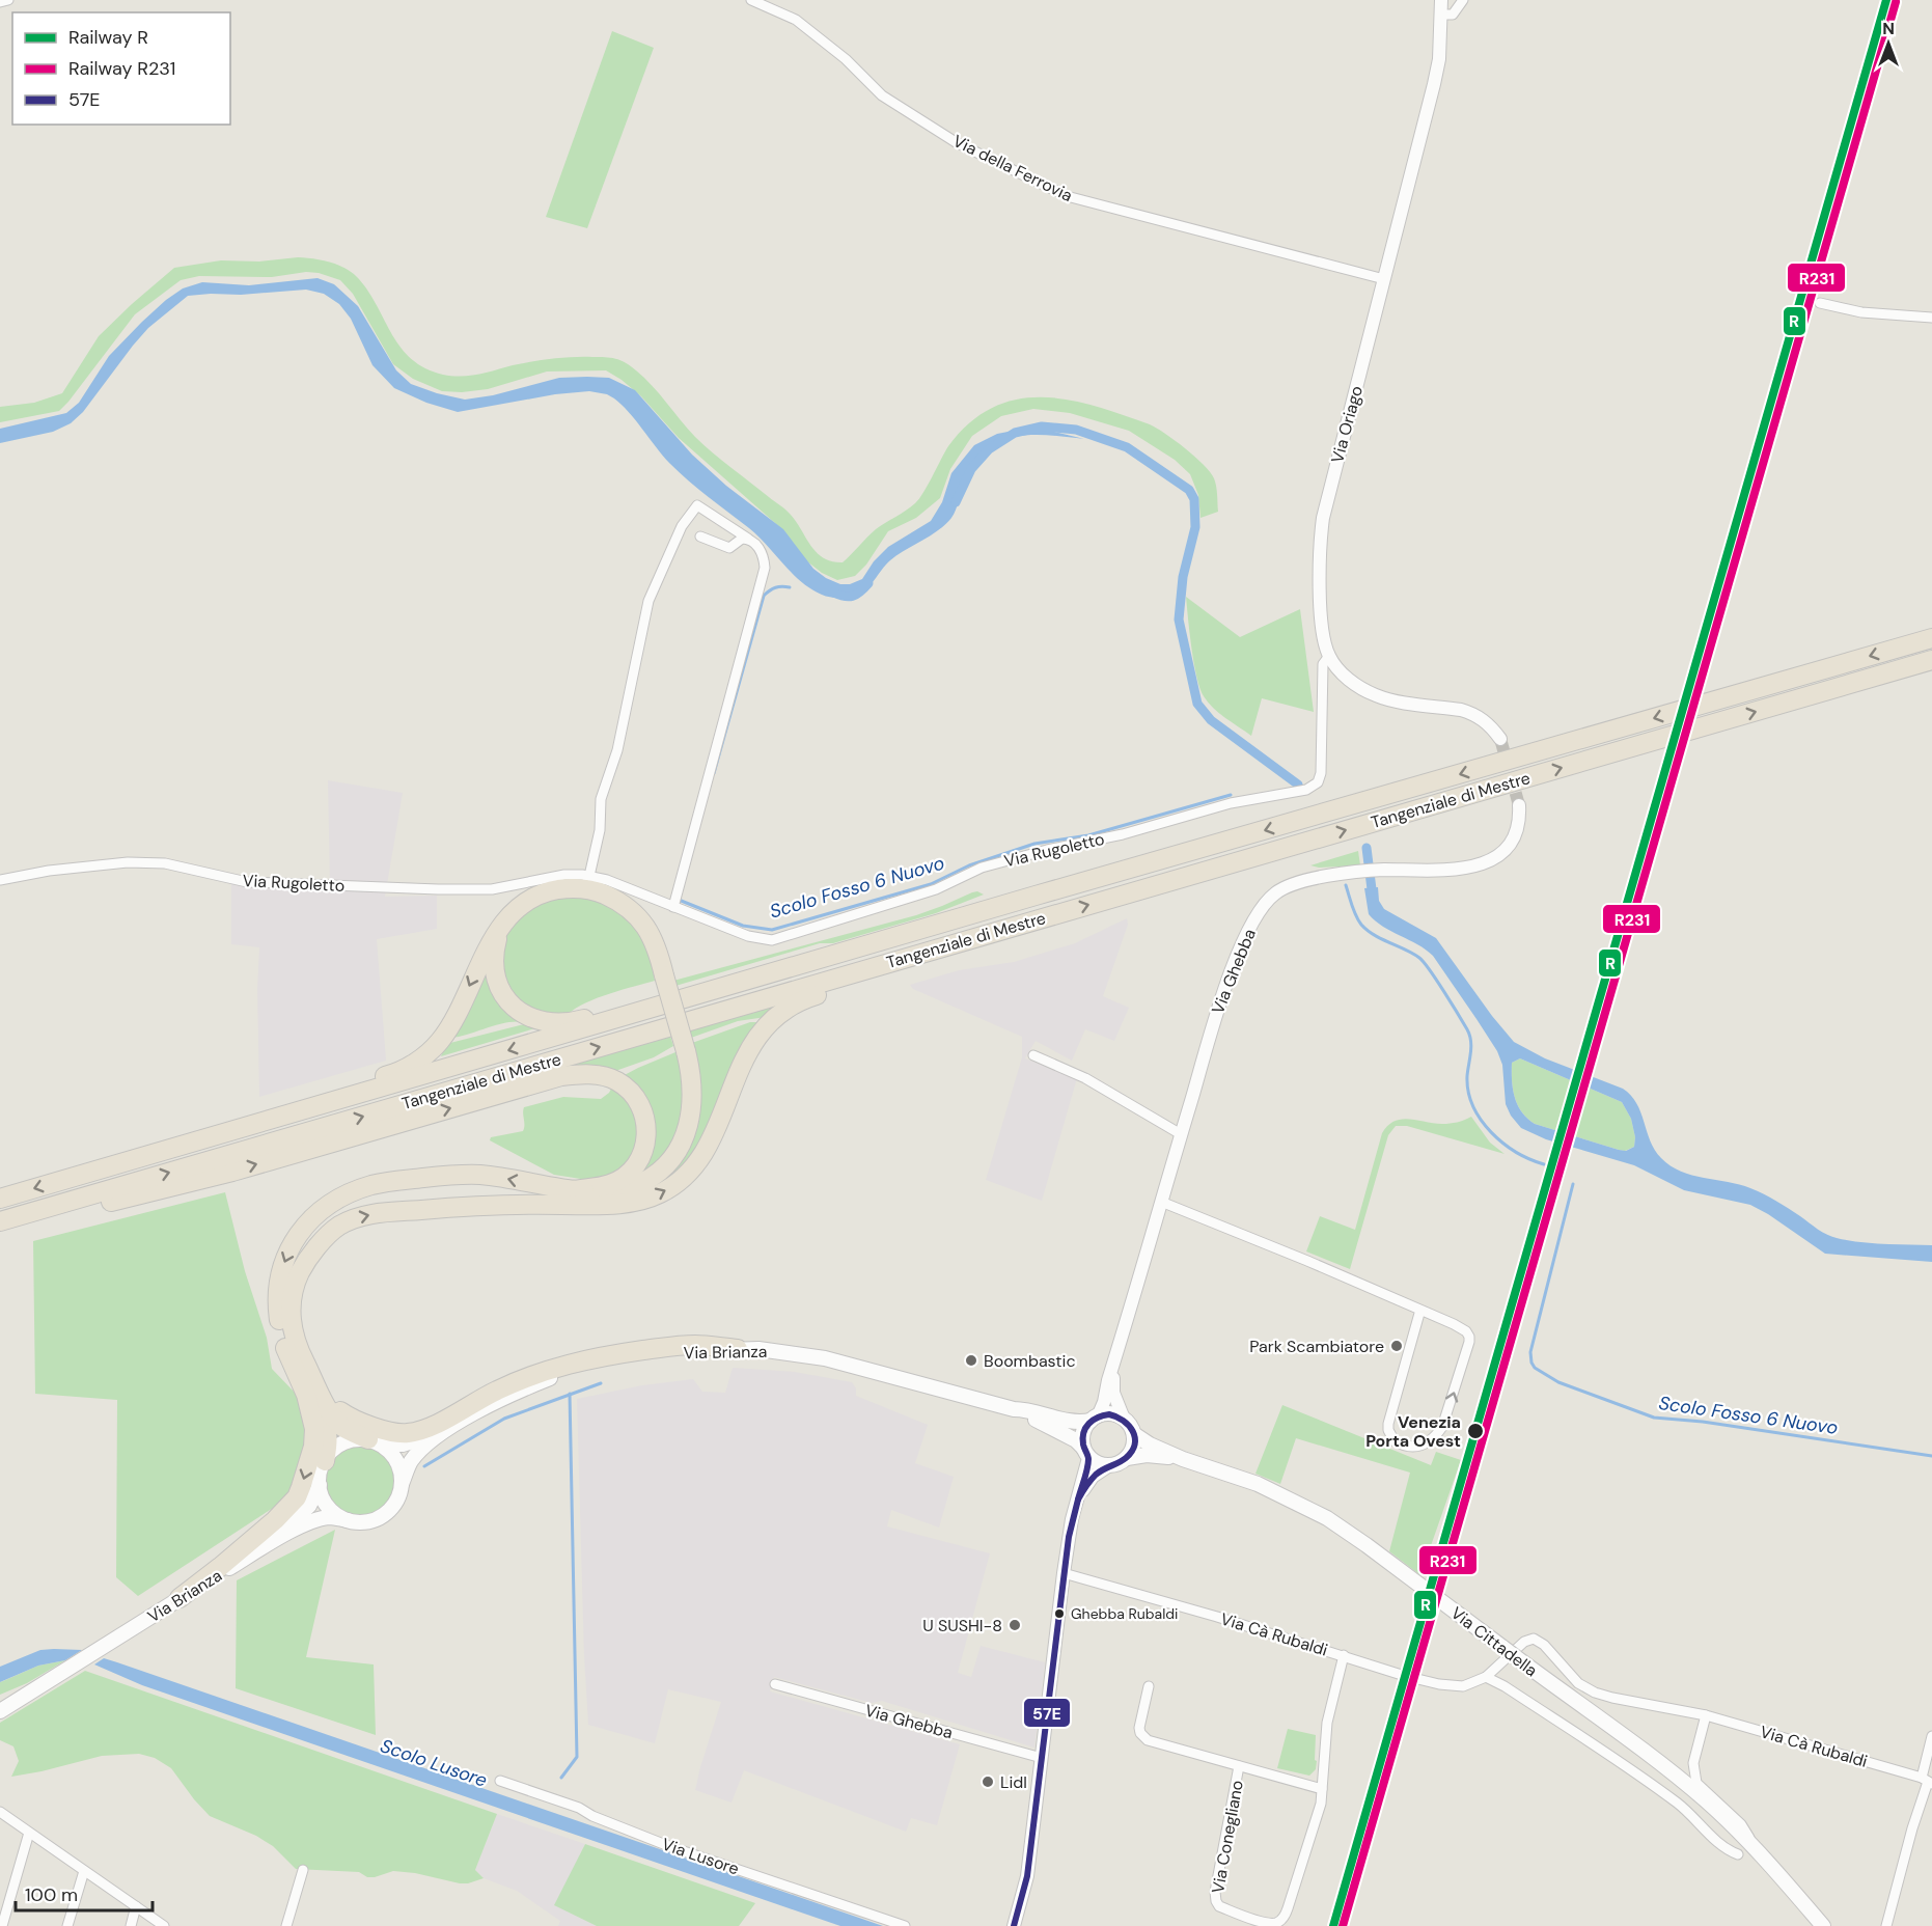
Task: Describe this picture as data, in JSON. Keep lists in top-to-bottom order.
{
  "streets": {
    "highway": ["Tangenziale di Mestre"],
    "main road": ["Via Brianza", "Via Cittadella"],
    "street": [
      "Via della Ferrovia",
      "Via Oriago",
      "Via Rugoletto",
      "Via Ghebba",
      "Via Cà Rubaldi",
      "Via Conegliano",
      "Via Lusore"
    ]
  },
  "crossings": [
    ["Via della Ferrovia", "Via Oriago"],
    ["Via Oriago", "Via Rugoletto"],
    ["Via Ghebba", "Via Brianza"],
    ["Via Ghebba", "Via Cittadella"],
    ["Via Brianza", "Via Cittadella"],
    ["Via Cà Rubaldi", "Via Conegliano"]
  ],
  "water": ["Scolo Fosso 6 Nuovo", "Scolo Lusore"],
  "places": [
    "Park Scambiatore",
    "Boombastic",
    "Venezia Porta Ovest",
    "Ghebba Rubaldi",
    "U SUSHI-8",
    "Lidl"
  ],
  "lines": ["rail line R", "rail line R231", "transit line 57E"],
  "legend": ["Railway R", "Railway R231", "57E"],
  "scale_bar": "100 m",
  "north": "top"
}
